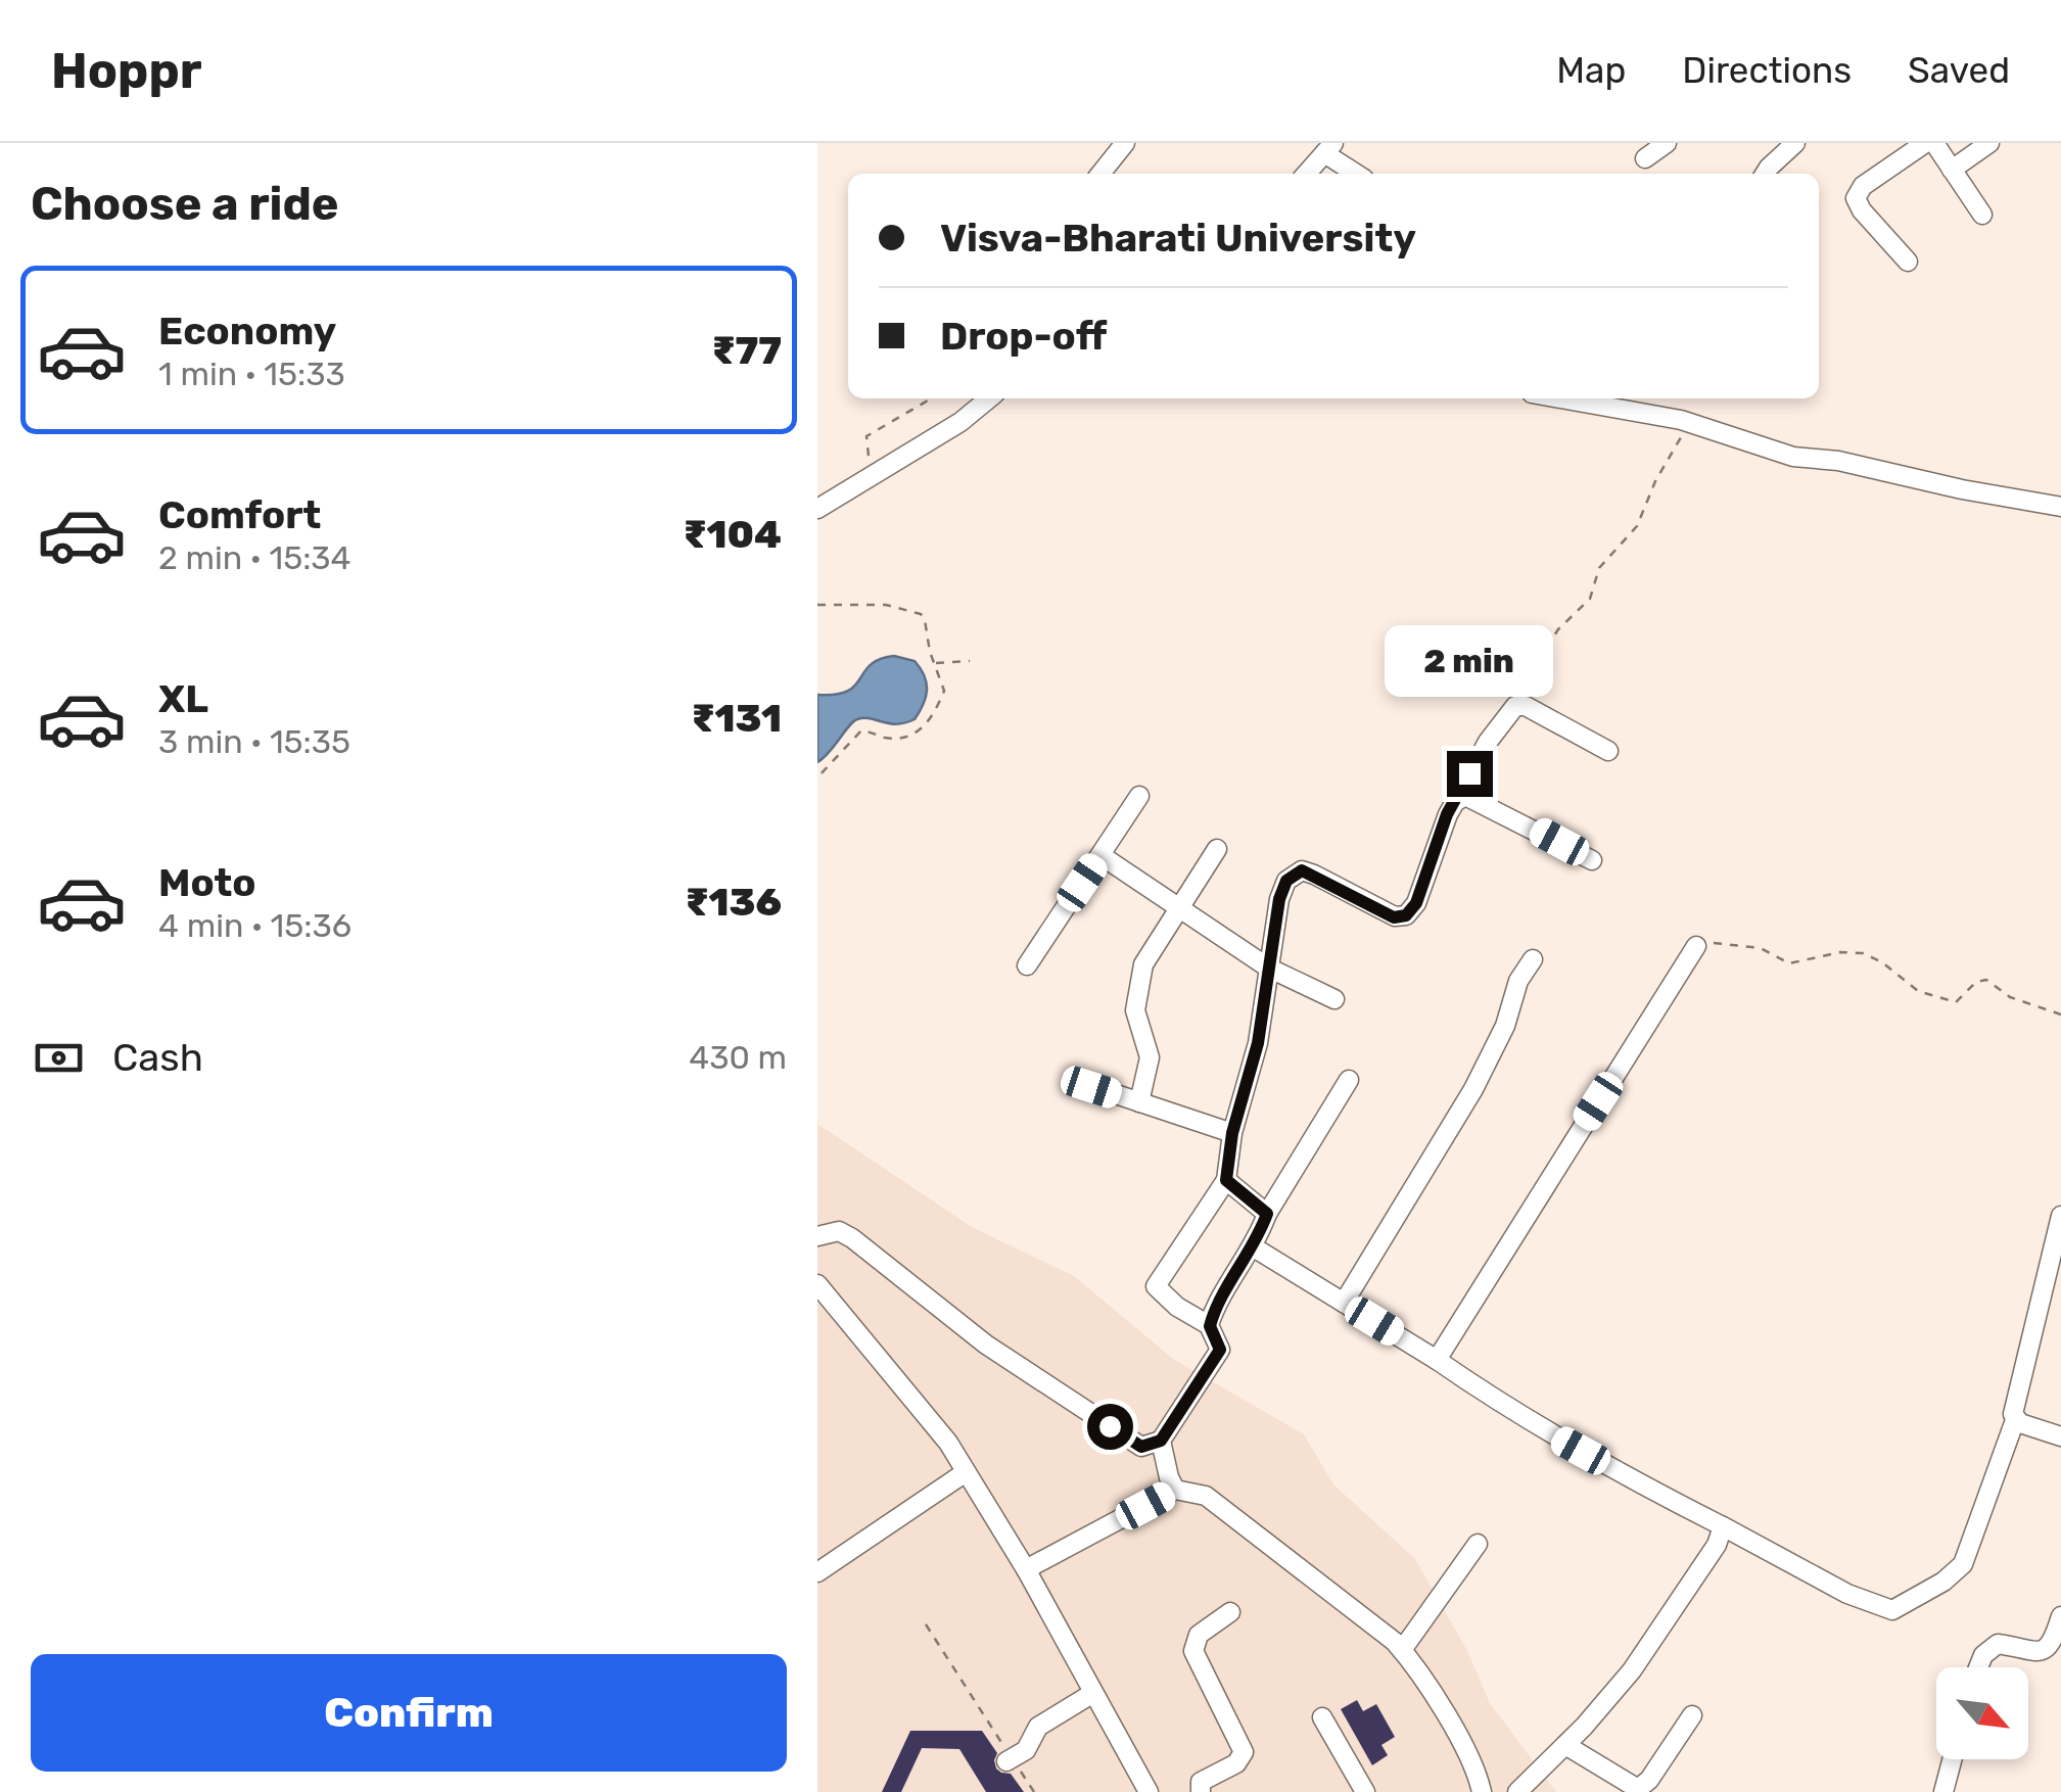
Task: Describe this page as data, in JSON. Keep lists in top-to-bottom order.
{
  "north": "bottom right",
  "page": {
    "header": "Hoppr",
    "nav": ["Map", "Directions", "Saved"],
    "heading": "Choose a ride",
    "banner": ["Visva-Bharati University", "Drop-off"],
    "list": [
      {
        "name": "Economy",
        "note": "1 min · 15:33",
        "value": "₹77"
      },
      {
        "name": "Comfort",
        "note": "2 min · 15:34",
        "value": "₹104"
      },
      {
        "name": "XL",
        "note": "3 min · 15:35",
        "value": "₹131"
      },
      {
        "name": "Moto",
        "note": "4 min · 15:36",
        "value": "₹136"
      }
    ],
    "bubble": "2 min",
    "pay": ["Cash", "430 m"],
    "buttons": "Confirm"
  }
}
